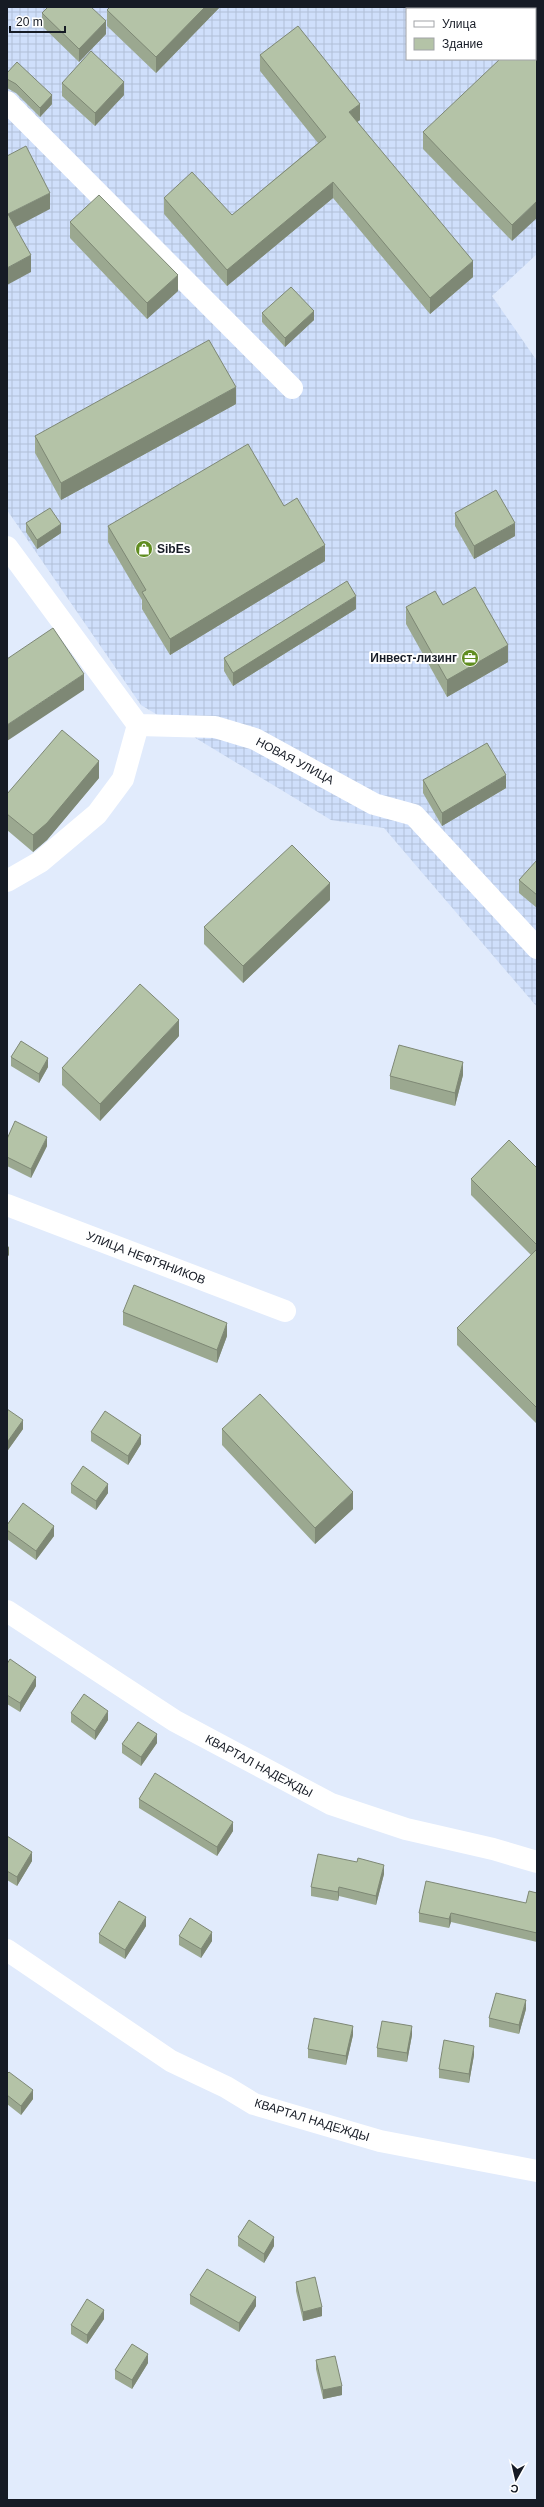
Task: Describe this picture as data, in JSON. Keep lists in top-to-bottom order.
{
  "streets": {
    "street": ["НОВАЯ УЛИЦА", "УЛИЦА НЕФТЯНИКОВ", "КВАРТАЛ НАДЕЖДЫ"]
  },
  "places": {
    "shop": ["SibEs"],
    "office": ["Инвест-лизинг"]
  },
  "legend": ["Улица", "Здание"],
  "scale_bar": "20 m",
  "north": "bottom"
}
